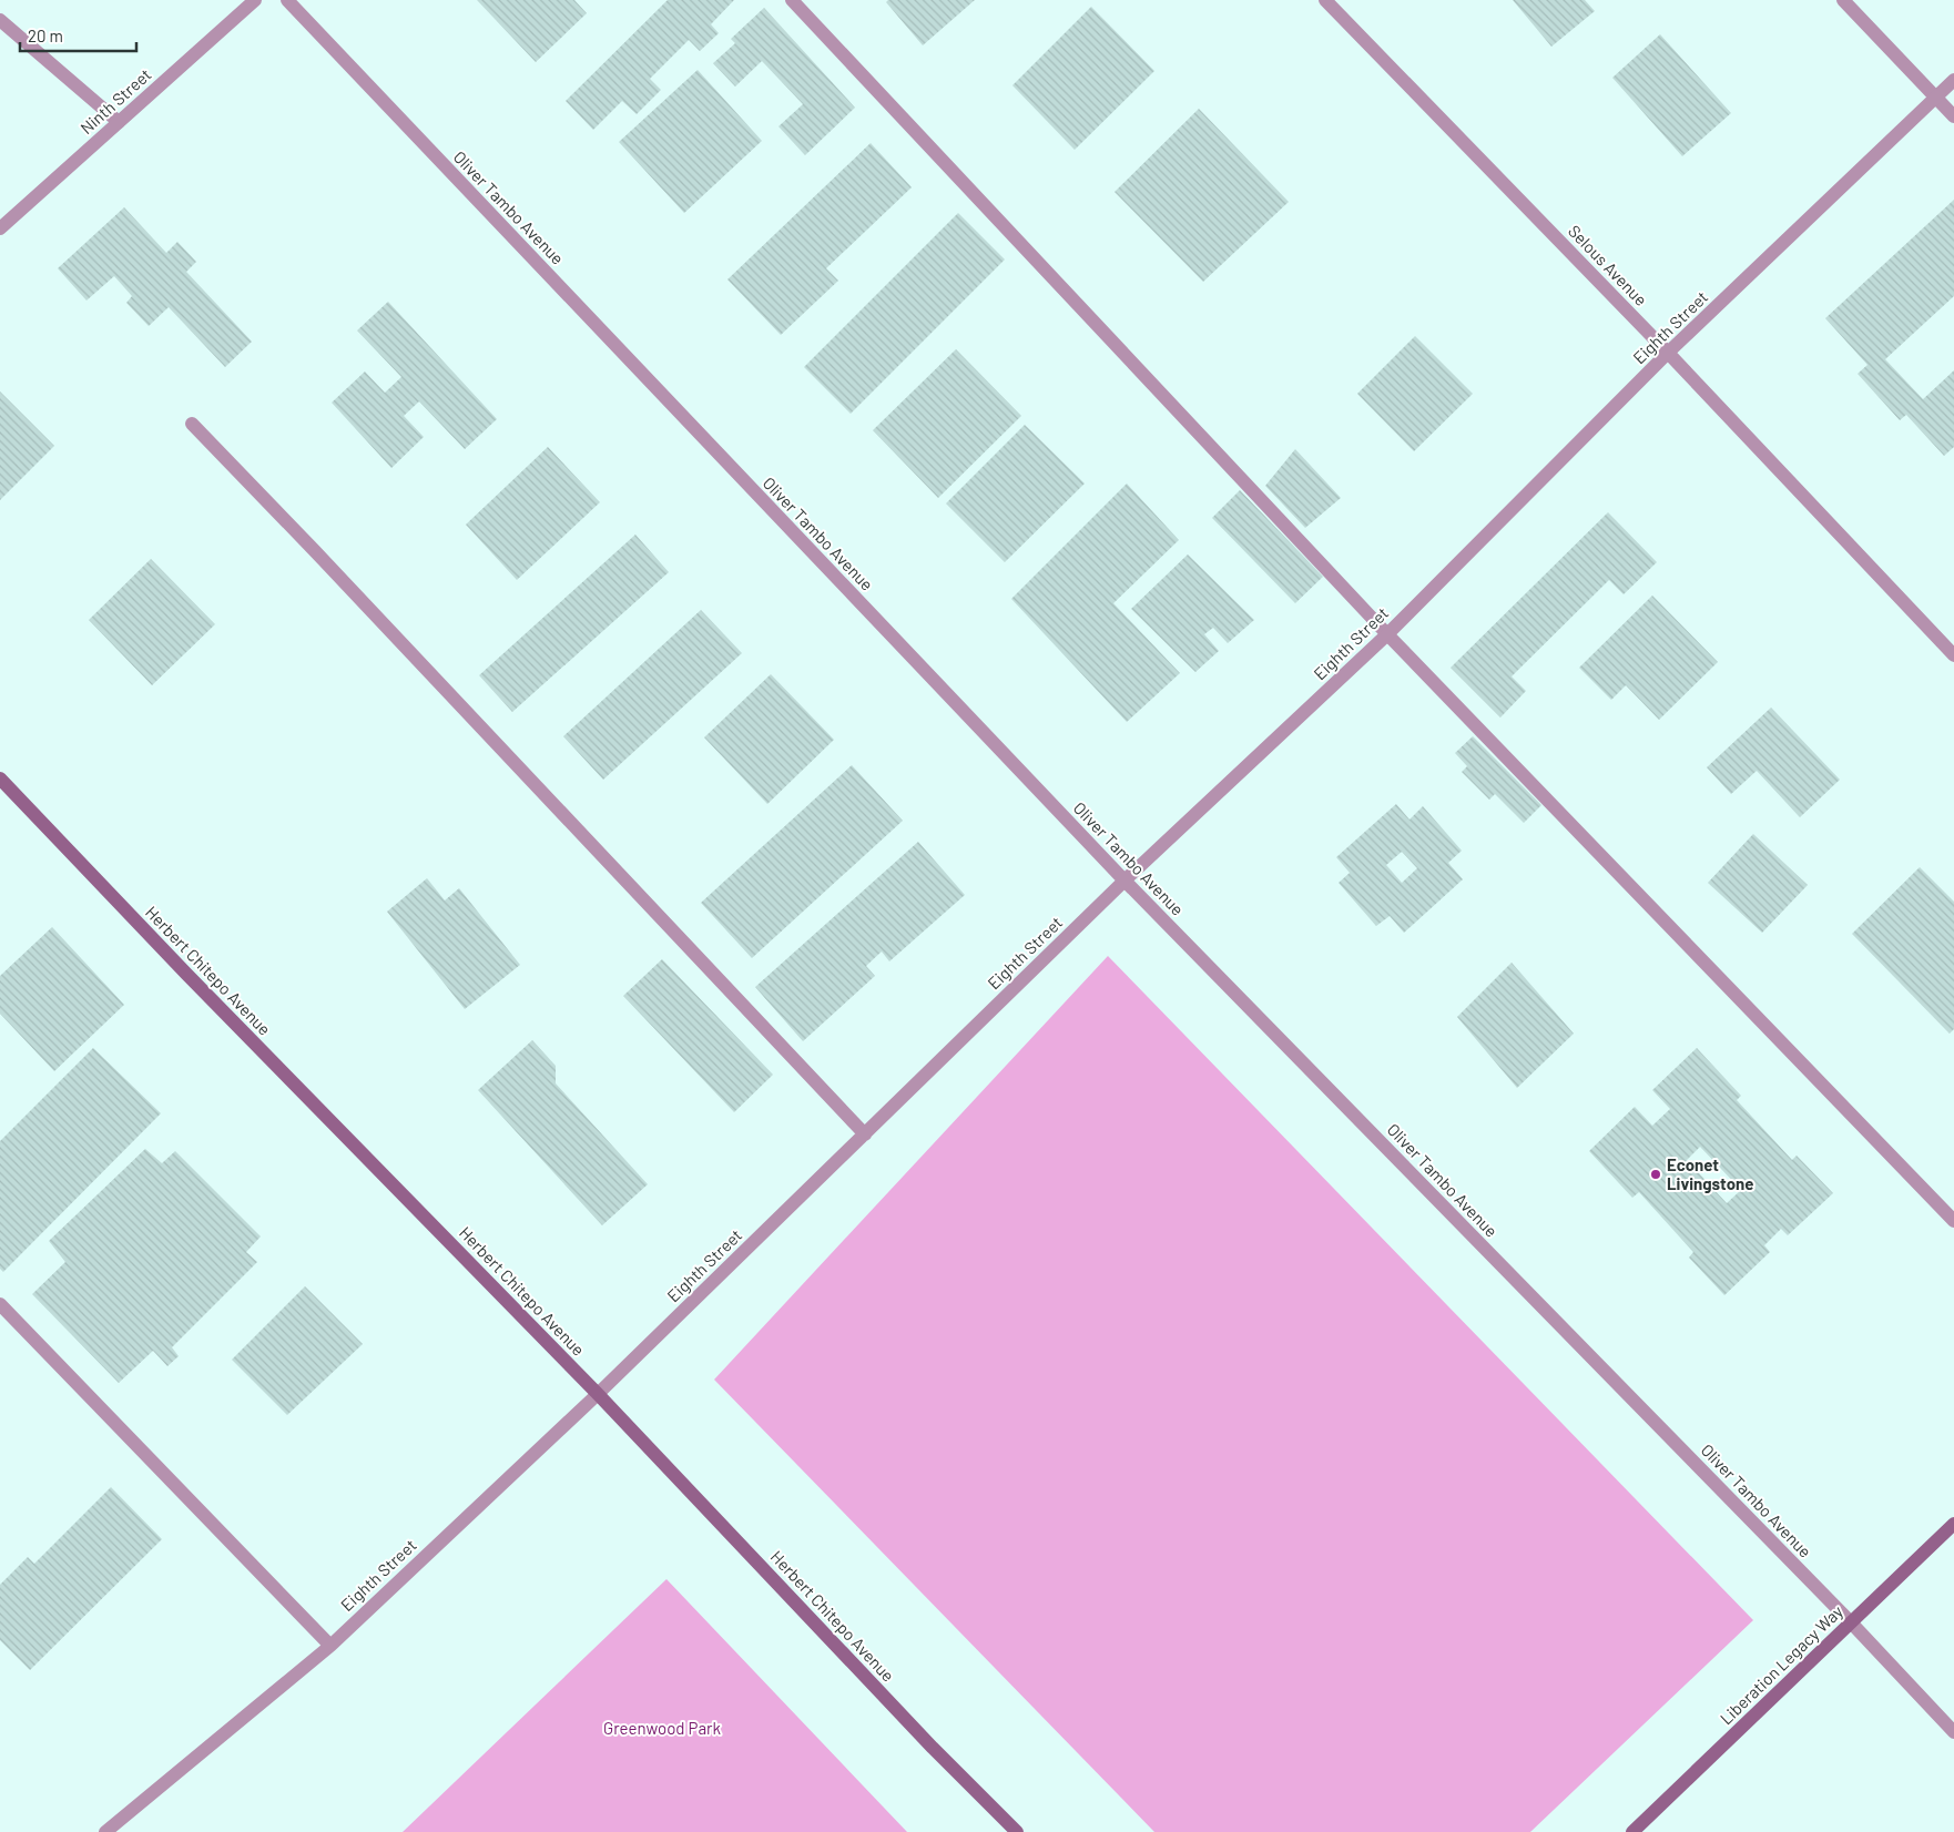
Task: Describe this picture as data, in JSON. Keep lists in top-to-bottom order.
{
  "streets": {
    "main road": ["Herbert Chitepo Avenue", "Liberation Legacy Way"],
    "street": [
      "Ninth Street",
      "Oliver Tambo Avenue",
      "Selous Avenue",
      "Eighth Street"
    ]
  },
  "crossings": [
    ["Oliver Tambo Avenue", "Eighth Street"],
    ["Oliver Tambo Avenue", "Liberation Legacy Way"],
    ["Selous Avenue", "Eighth Street"],
    ["Eighth Street", "Herbert Chitepo Avenue"]
  ],
  "parks": ["Greenwood Park"],
  "places": ["Econet Livingstone"],
  "scale_bar": "20 m"
}
